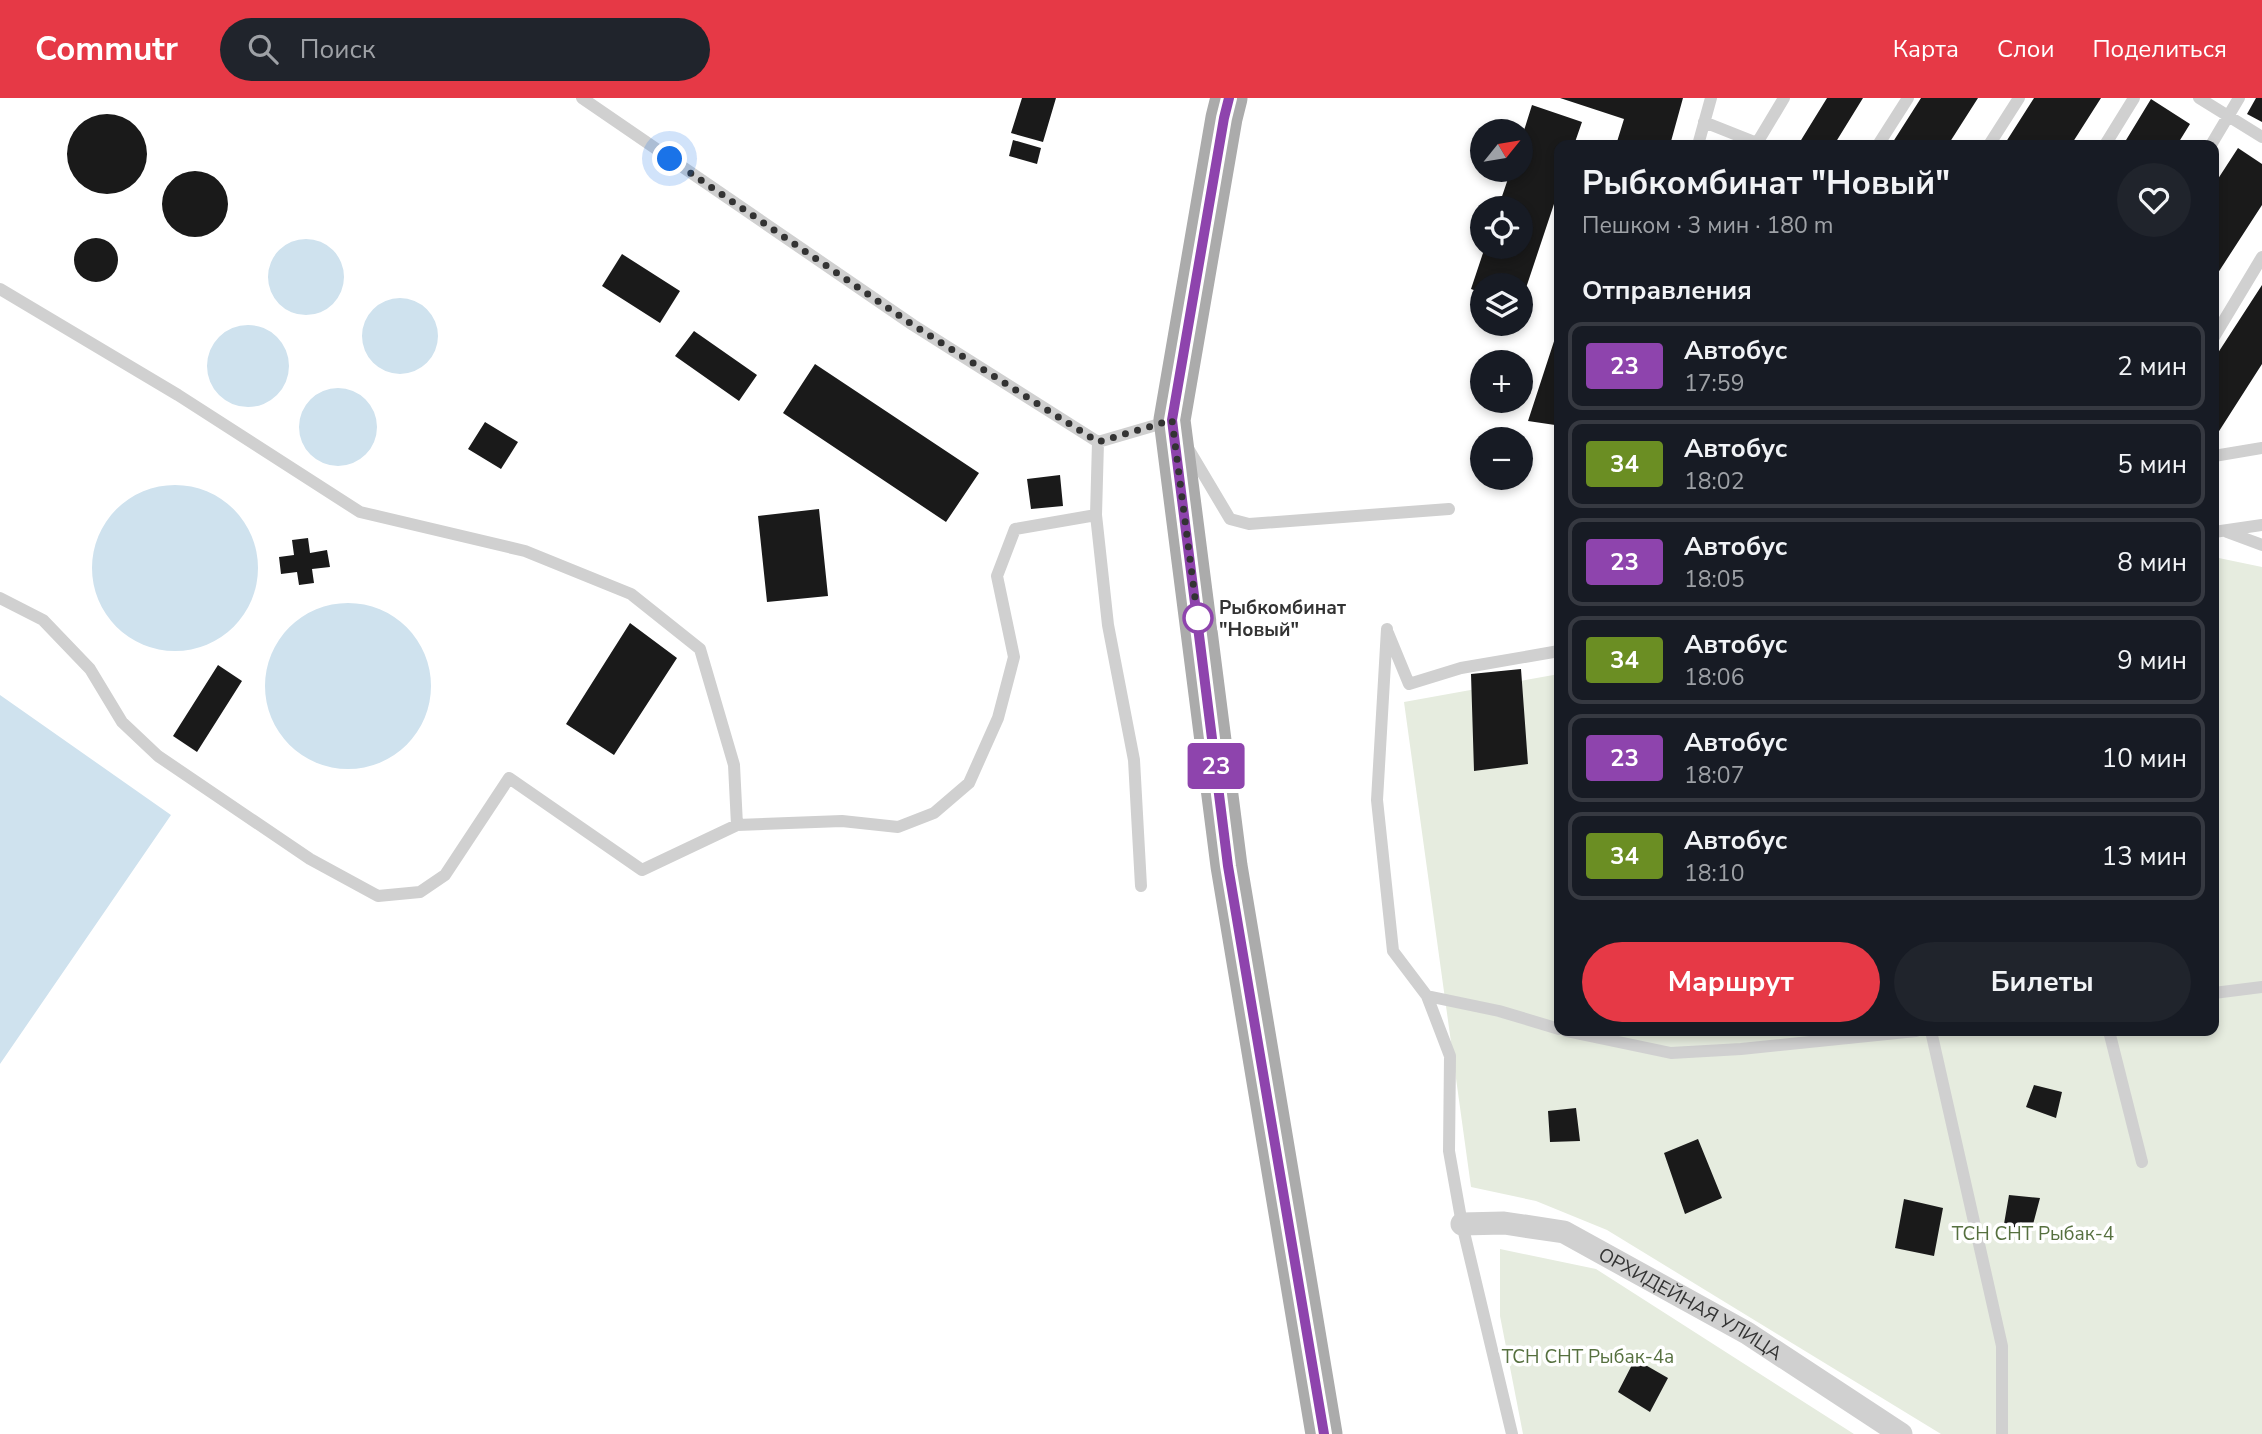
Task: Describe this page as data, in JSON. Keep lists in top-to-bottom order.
{
  "streets": {
    "street": ["ОРХИДЕЙНАЯ УЛИЦА"]
  },
  "parks": ["ТСН СНТ Рыбак-4", "ТСН СНТ Рыбак-4а"],
  "places": ["Рыбкомбинат \"Новый\""],
  "lines": ["bus line 23"],
  "north": "top right",
  "page": {
    "header": "Commutr",
    "search": "Поиск",
    "nav": ["Карта", "Слои", "Поделиться"],
    "on_map": "23",
    "map_buttons": ["+", "−"],
    "heading": [
      ["Рыбкомбинат \"Новый\"", "Пешком · 3 мин · 180 m"],
      "Отправления"
    ],
    "list": [
      {
        "mark": "23",
        "name": "Автобус",
        "note": "17:59",
        "value": "2 мин"
      },
      {
        "mark": "34",
        "name": "Автобус",
        "note": "18:02",
        "value": "5 мин"
      },
      {
        "mark": "23",
        "name": "Автобус",
        "note": "18:05",
        "value": "8 мин"
      },
      {
        "mark": "34",
        "name": "Автобус",
        "note": "18:06",
        "value": "9 мин"
      },
      {
        "mark": "23",
        "name": "Автобус",
        "note": "18:07",
        "value": "10 мин"
      },
      {
        "mark": "34",
        "name": "Автобус",
        "note": "18:10",
        "value": "13 мин"
      }
    ],
    "buttons": ["Маршрут", "Билеты"]
  }
}
